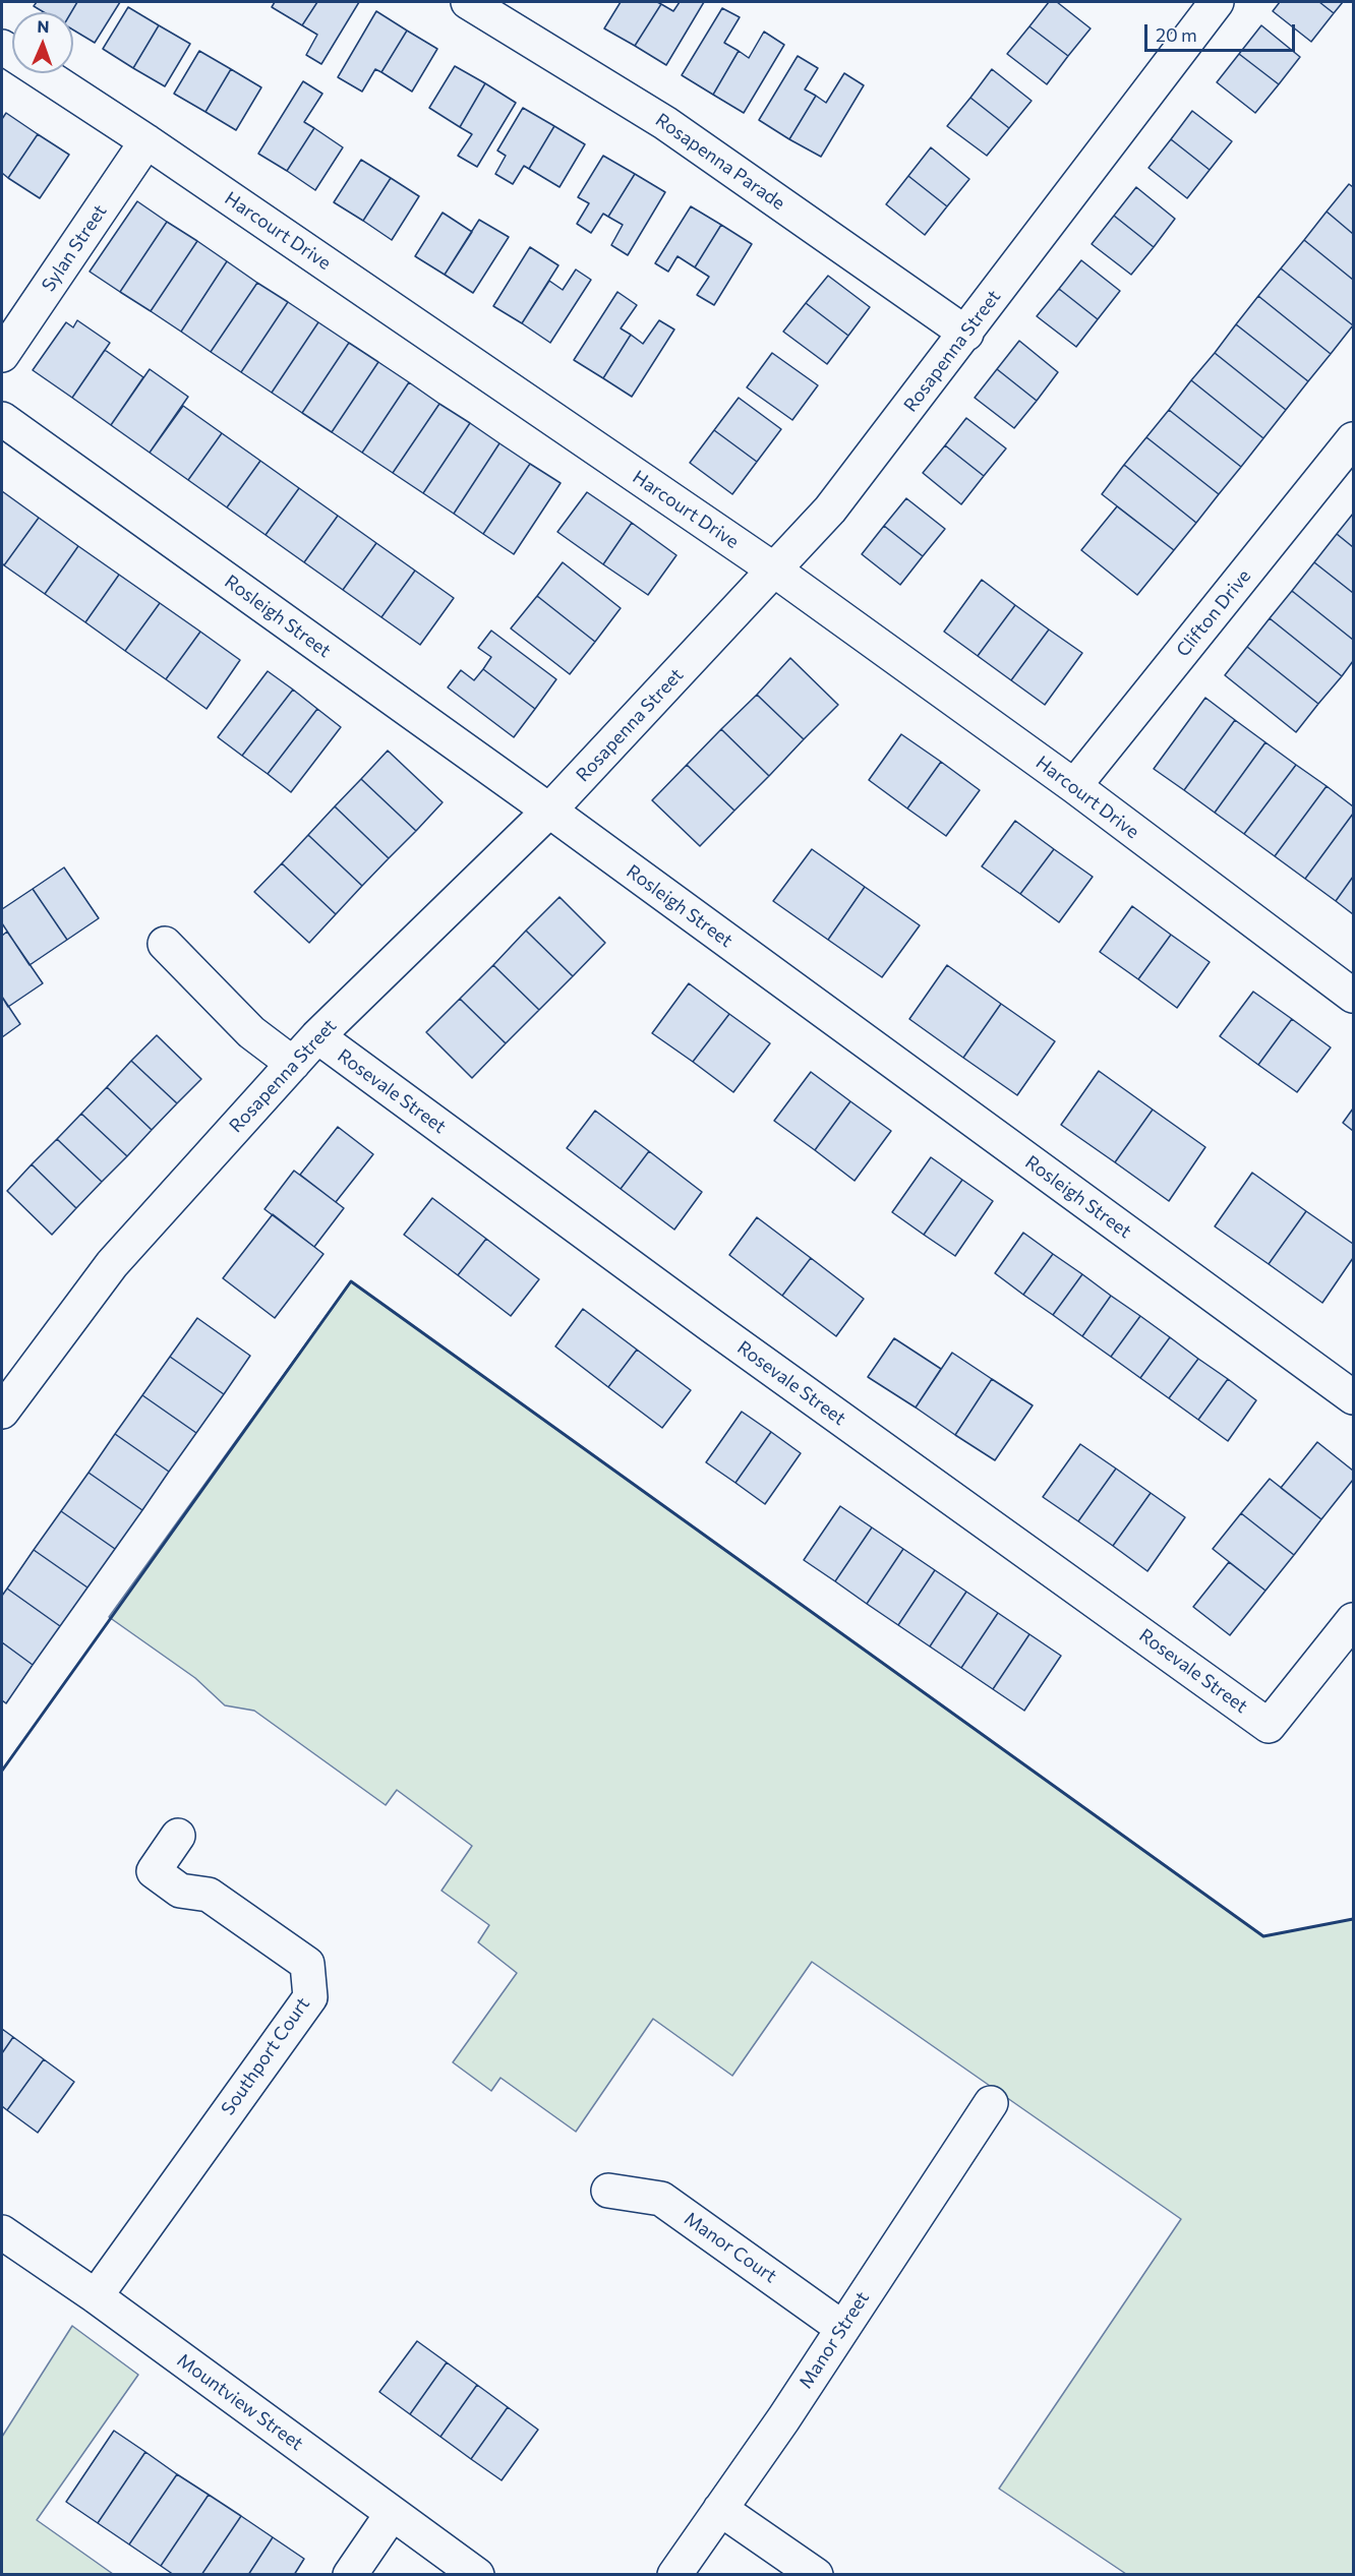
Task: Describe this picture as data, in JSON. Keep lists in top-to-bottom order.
{
  "streets": {
    "street": [
      "Rosapenna Parade",
      "Harcourt Drive",
      "Sylan Street",
      "Rosapenna Street",
      "Clifton Drive",
      "Rosleigh Street",
      "Rosevale Street",
      "Southport Court",
      "Manor Court",
      "Manor Street",
      "Mountview Street"
    ]
  },
  "crossings": [
    ["Rosapenna Parade", "Rosapenna Street"],
    ["Harcourt Drive", "Sylan Street"],
    ["Harcourt Drive", "Rosapenna Street"],
    ["Harcourt Drive", "Clifton Drive"],
    ["Rosapenna Street", "Rosleigh Street"],
    ["Rosapenna Street", "Rosevale Street"],
    ["Southport Court", "Mountview Street"],
    ["Manor Court", "Manor Street"]
  ],
  "scale_bar": "20 m",
  "north": "top"
}
